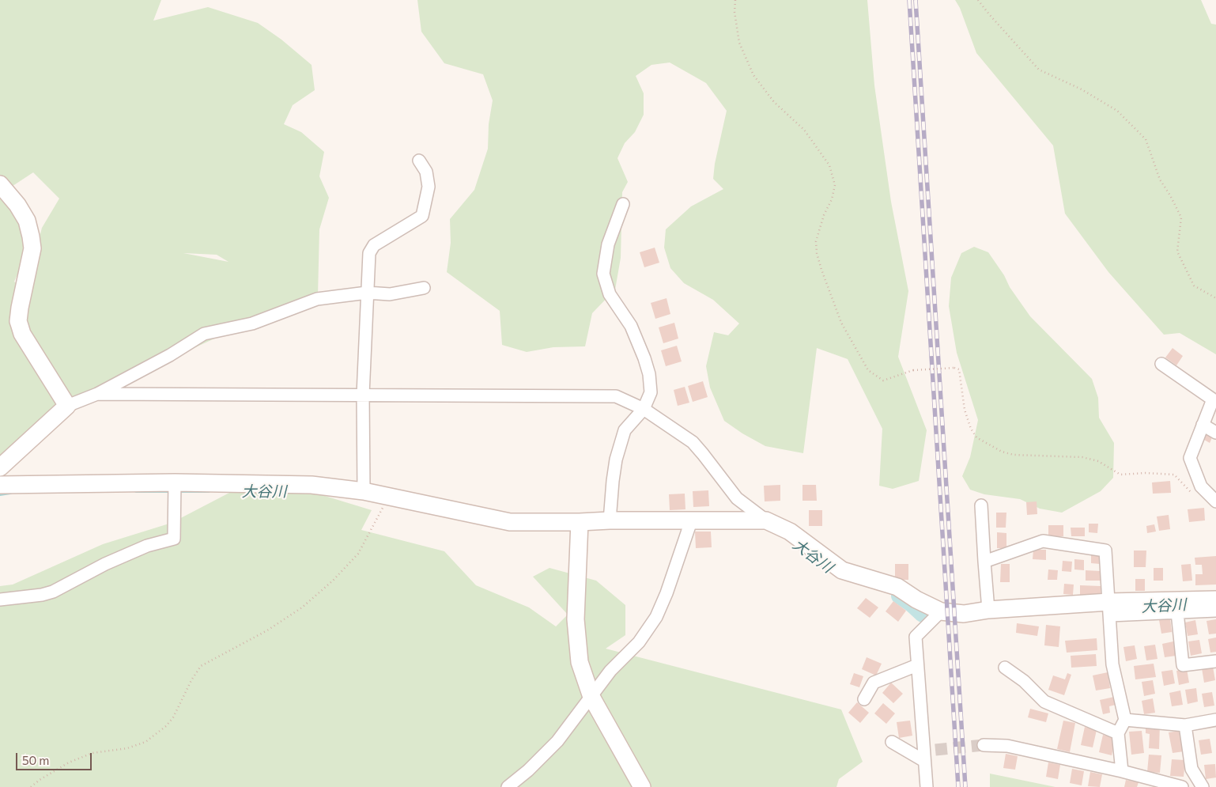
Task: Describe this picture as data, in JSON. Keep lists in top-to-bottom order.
{
  "water": ["大谷川"],
  "scale_bar": "50 m"
}
